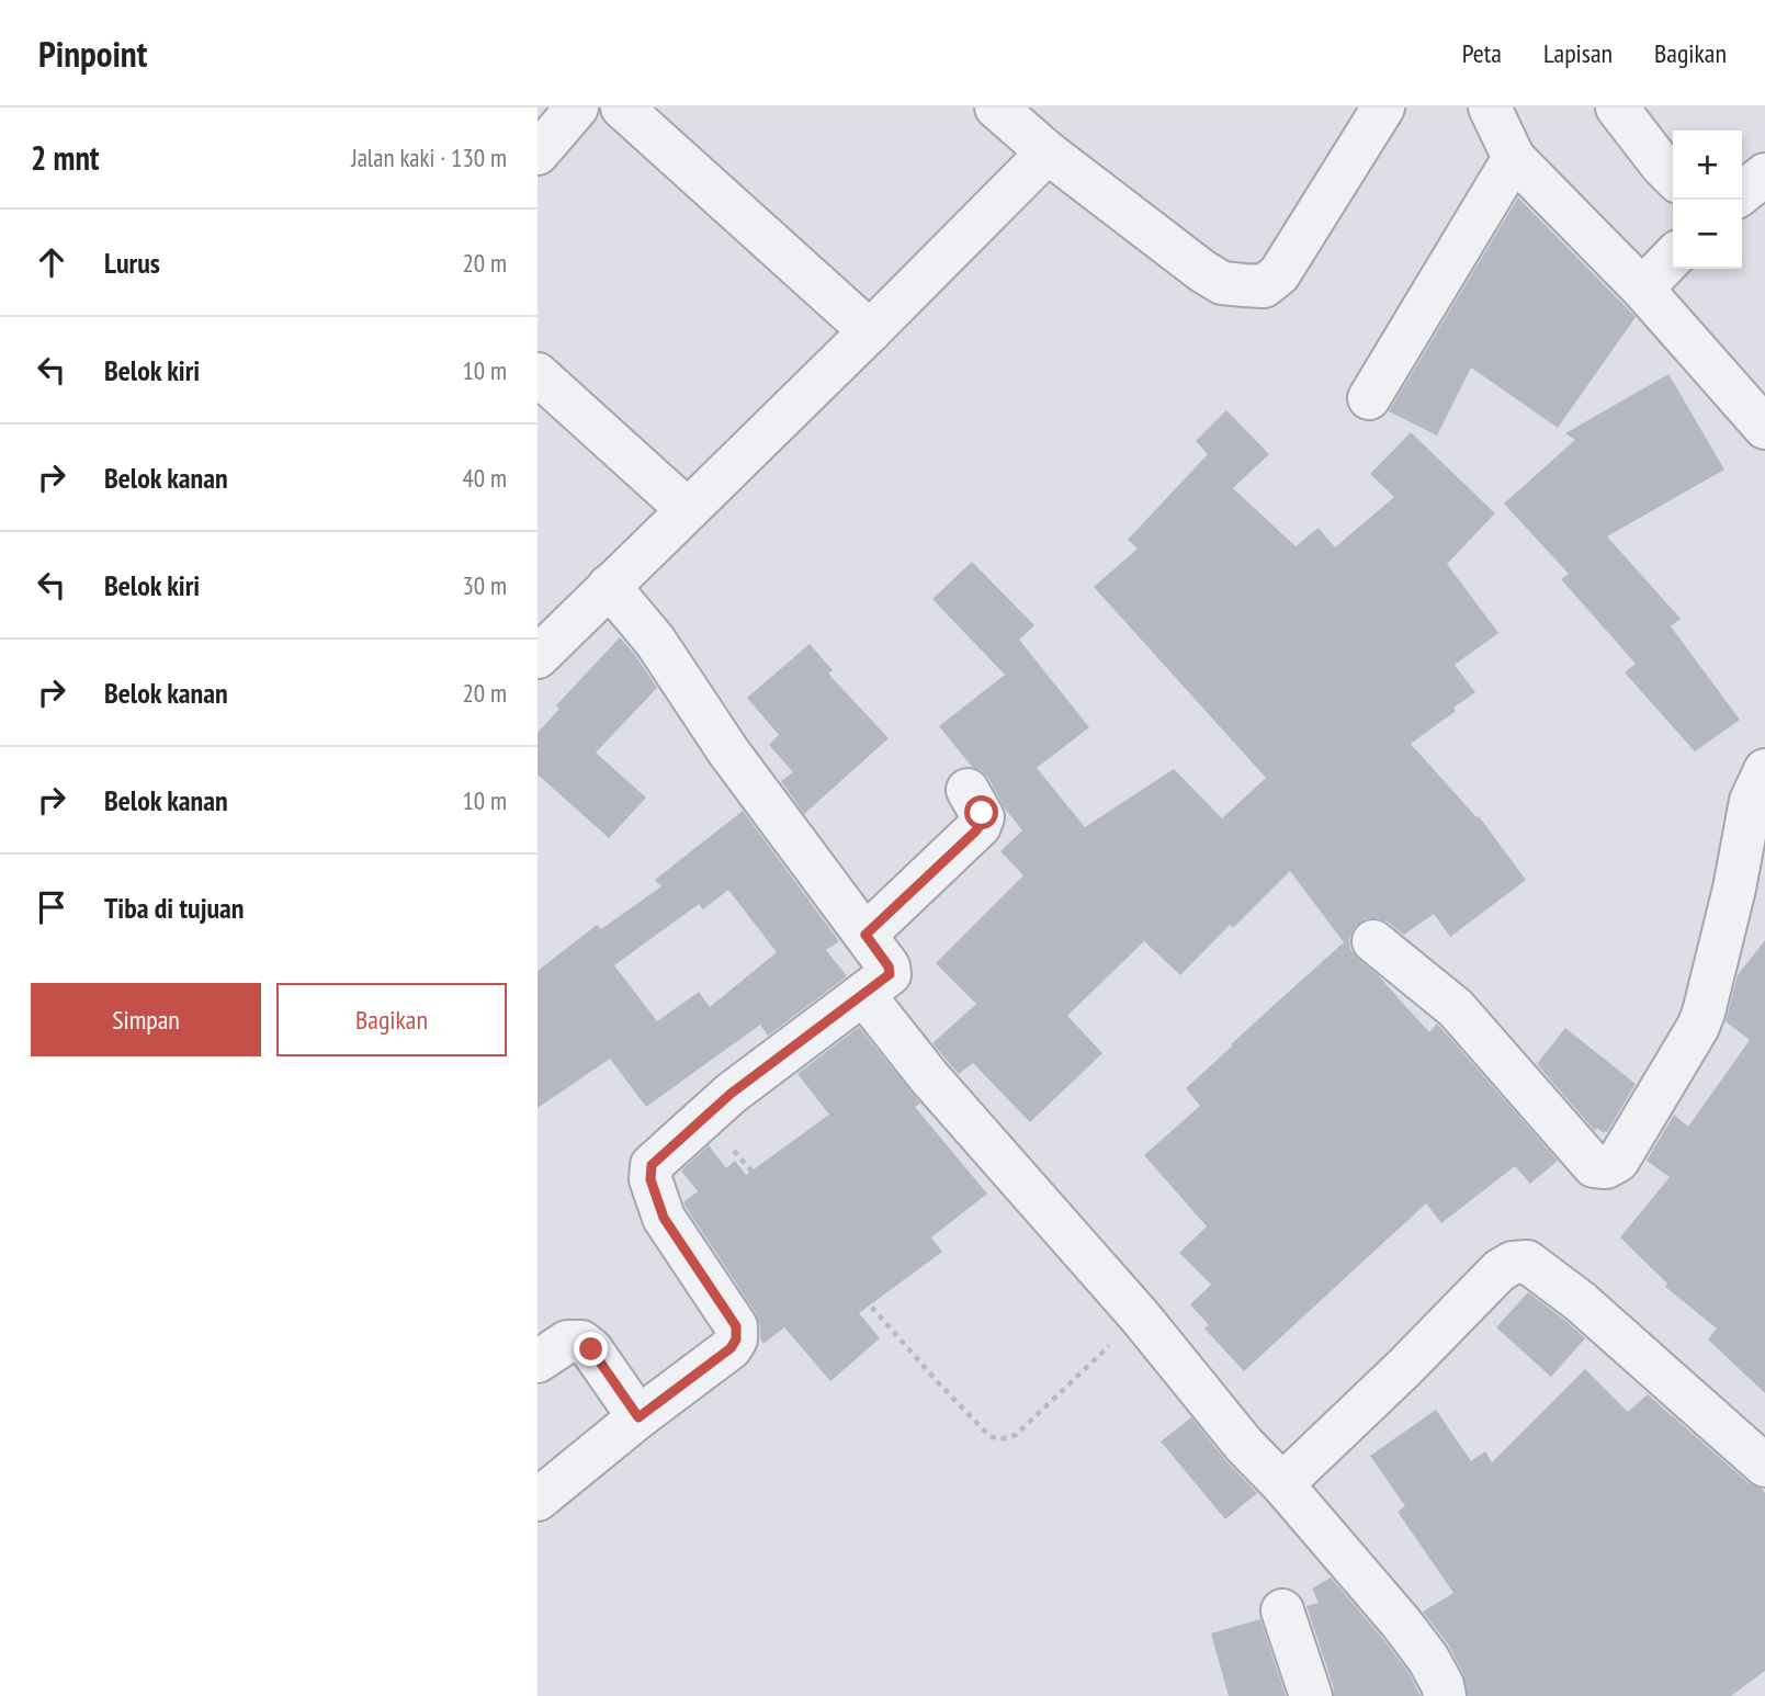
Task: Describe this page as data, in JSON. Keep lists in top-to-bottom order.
{
  "page": {
    "header": "Pinpoint",
    "nav": ["Peta", "Lapisan", "Bagikan"],
    "heading": ["2 mnt", "Jalan kaki · 130 m"],
    "map_buttons": ["+", "−"],
    "list": [
      ["Lurus", "20 m"],
      ["Belok kiri", "10 m"],
      ["Belok kanan", "40 m"],
      ["Belok kiri", "30 m"],
      ["Belok kanan", "20 m"],
      ["Belok kanan", "10 m"],
      "Tiba di tujuan"
    ],
    "buttons": ["Simpan", "Bagikan"]
  }
}
